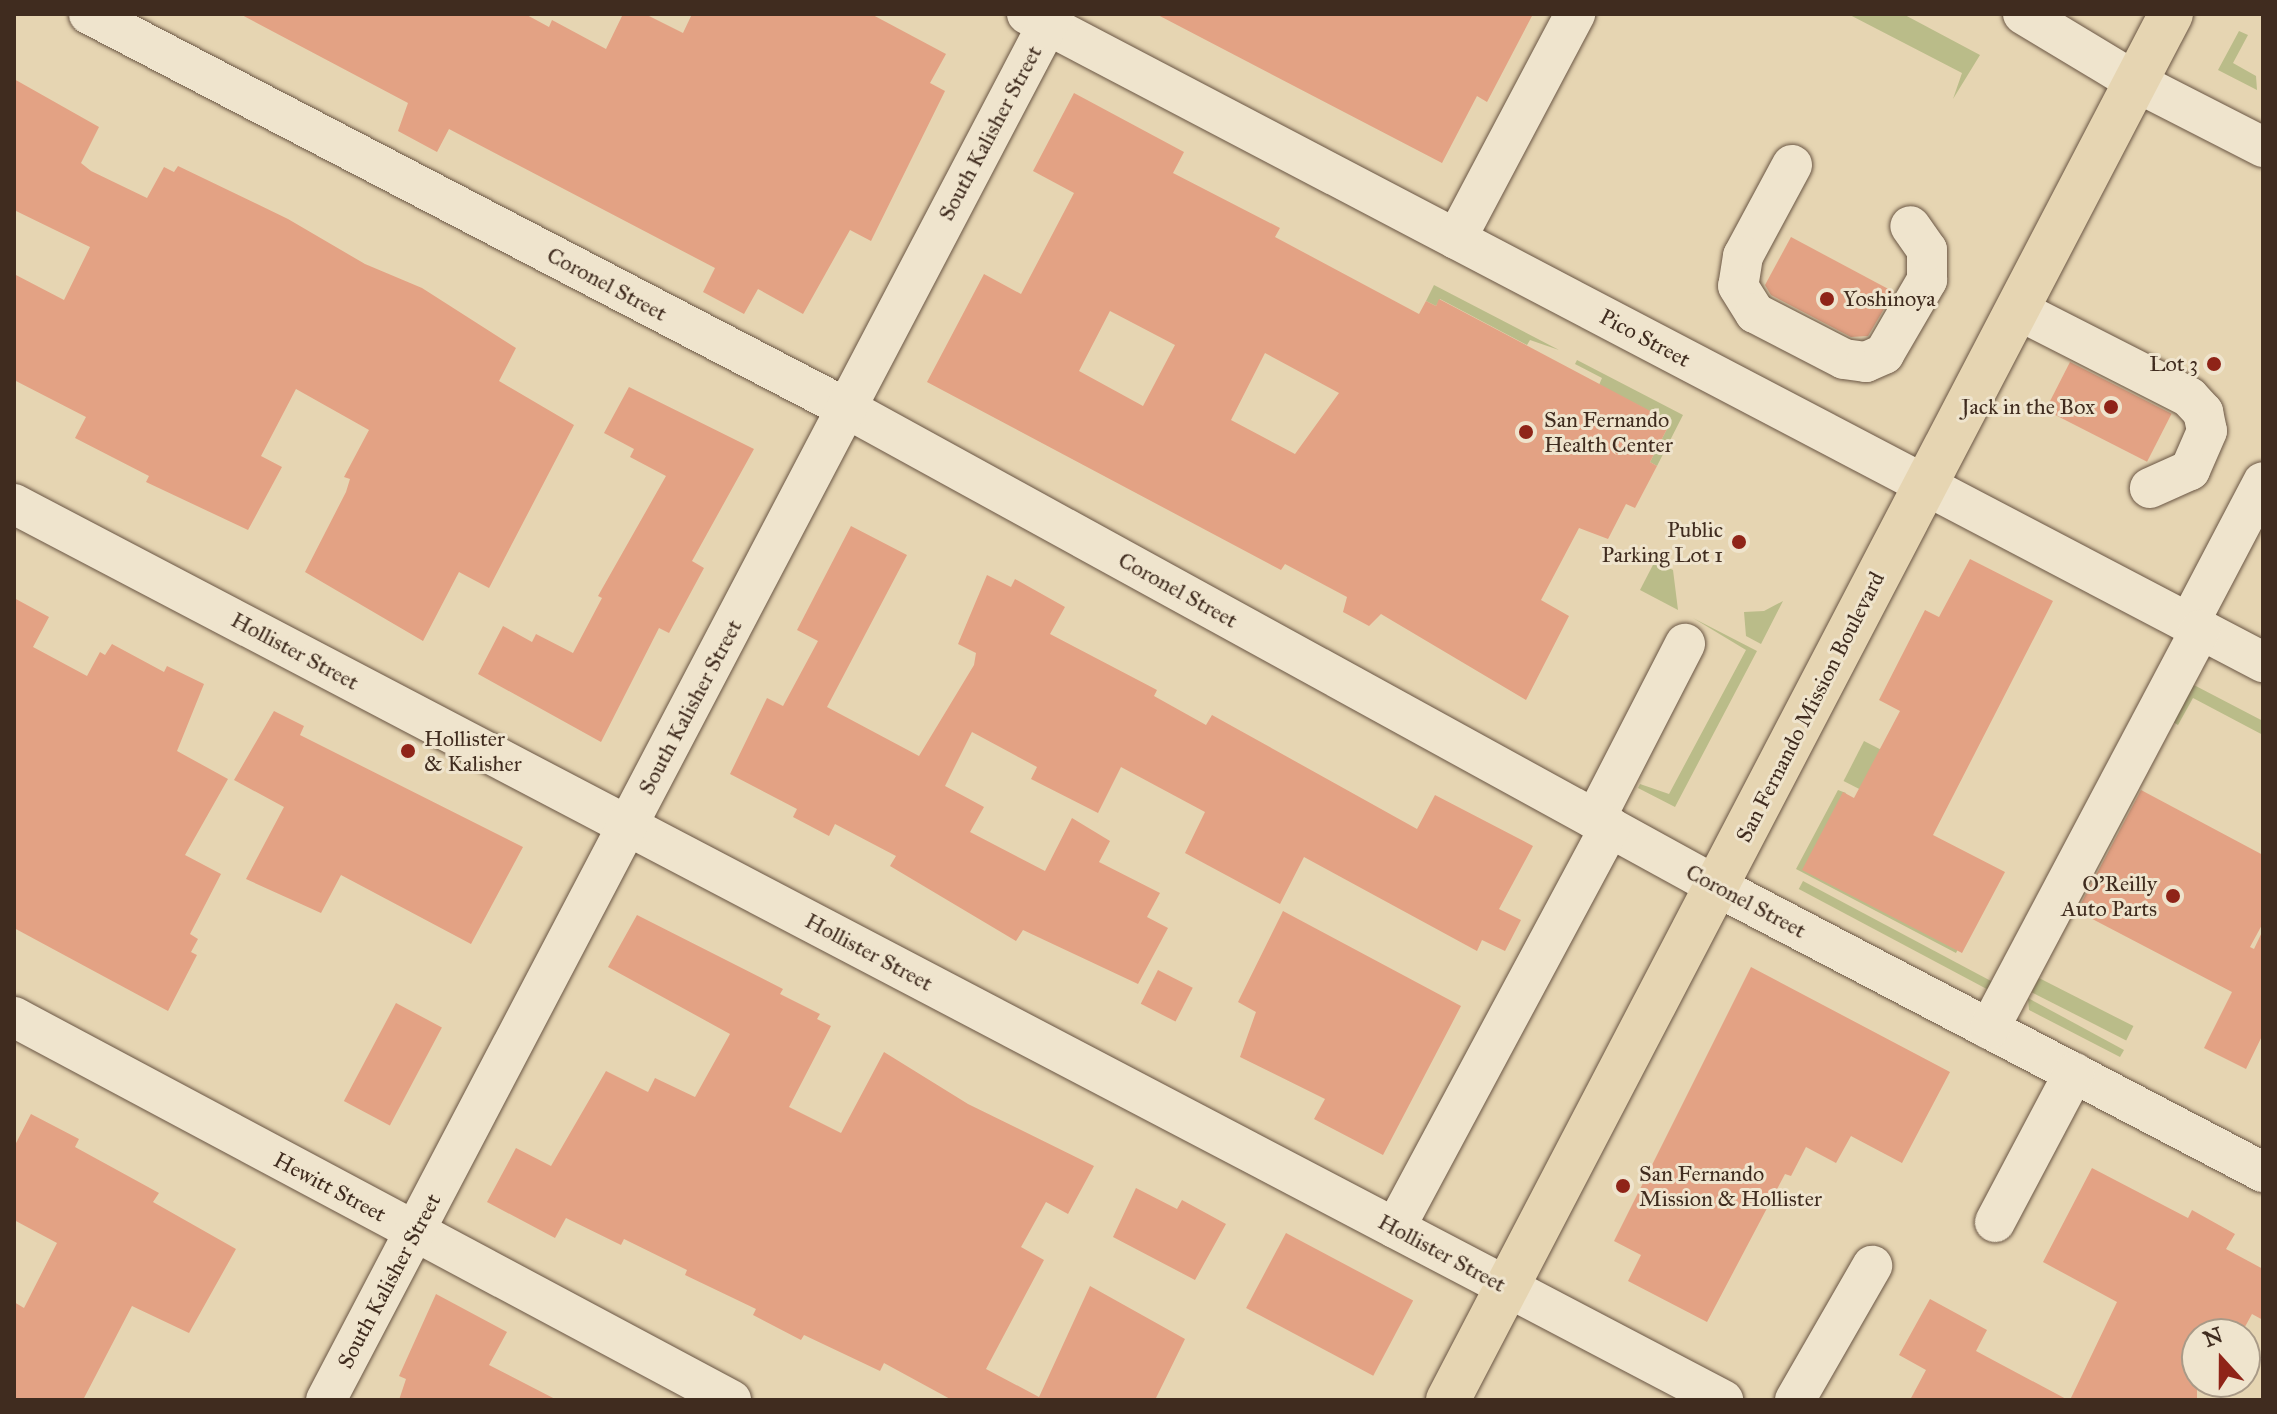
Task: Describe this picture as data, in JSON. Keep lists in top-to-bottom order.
{
  "streets": {
    "main road": ["San Fernando Mission Boulevard"],
    "street": [
      "South Kalisher Street",
      "Coronel Street",
      "Pico Street",
      "Hollister Street",
      "Hewitt Street"
    ]
  },
  "crossings": [
    ["South Kalisher Street", "Coronel Street"],
    ["South Kalisher Street", "Pico Street"],
    ["South Kalisher Street", "Hollister Street"],
    ["South Kalisher Street", "Hewitt Street"],
    ["Coronel Street", "San Fernando Mission Boulevard"],
    ["Pico Street", "San Fernando Mission Boulevard"],
    ["Hollister Street", "San Fernando Mission Boulevard"]
  ],
  "places": [
    "Yoshinoya",
    "Lot 3",
    "Jack in the Box",
    "San Fernando Health Center",
    "Public Parking Lot 1",
    "Hollister & Kalisher",
    "O'Reilly Auto Parts",
    "San Fernando Mission & Hollister"
  ],
  "north": "top"
}
